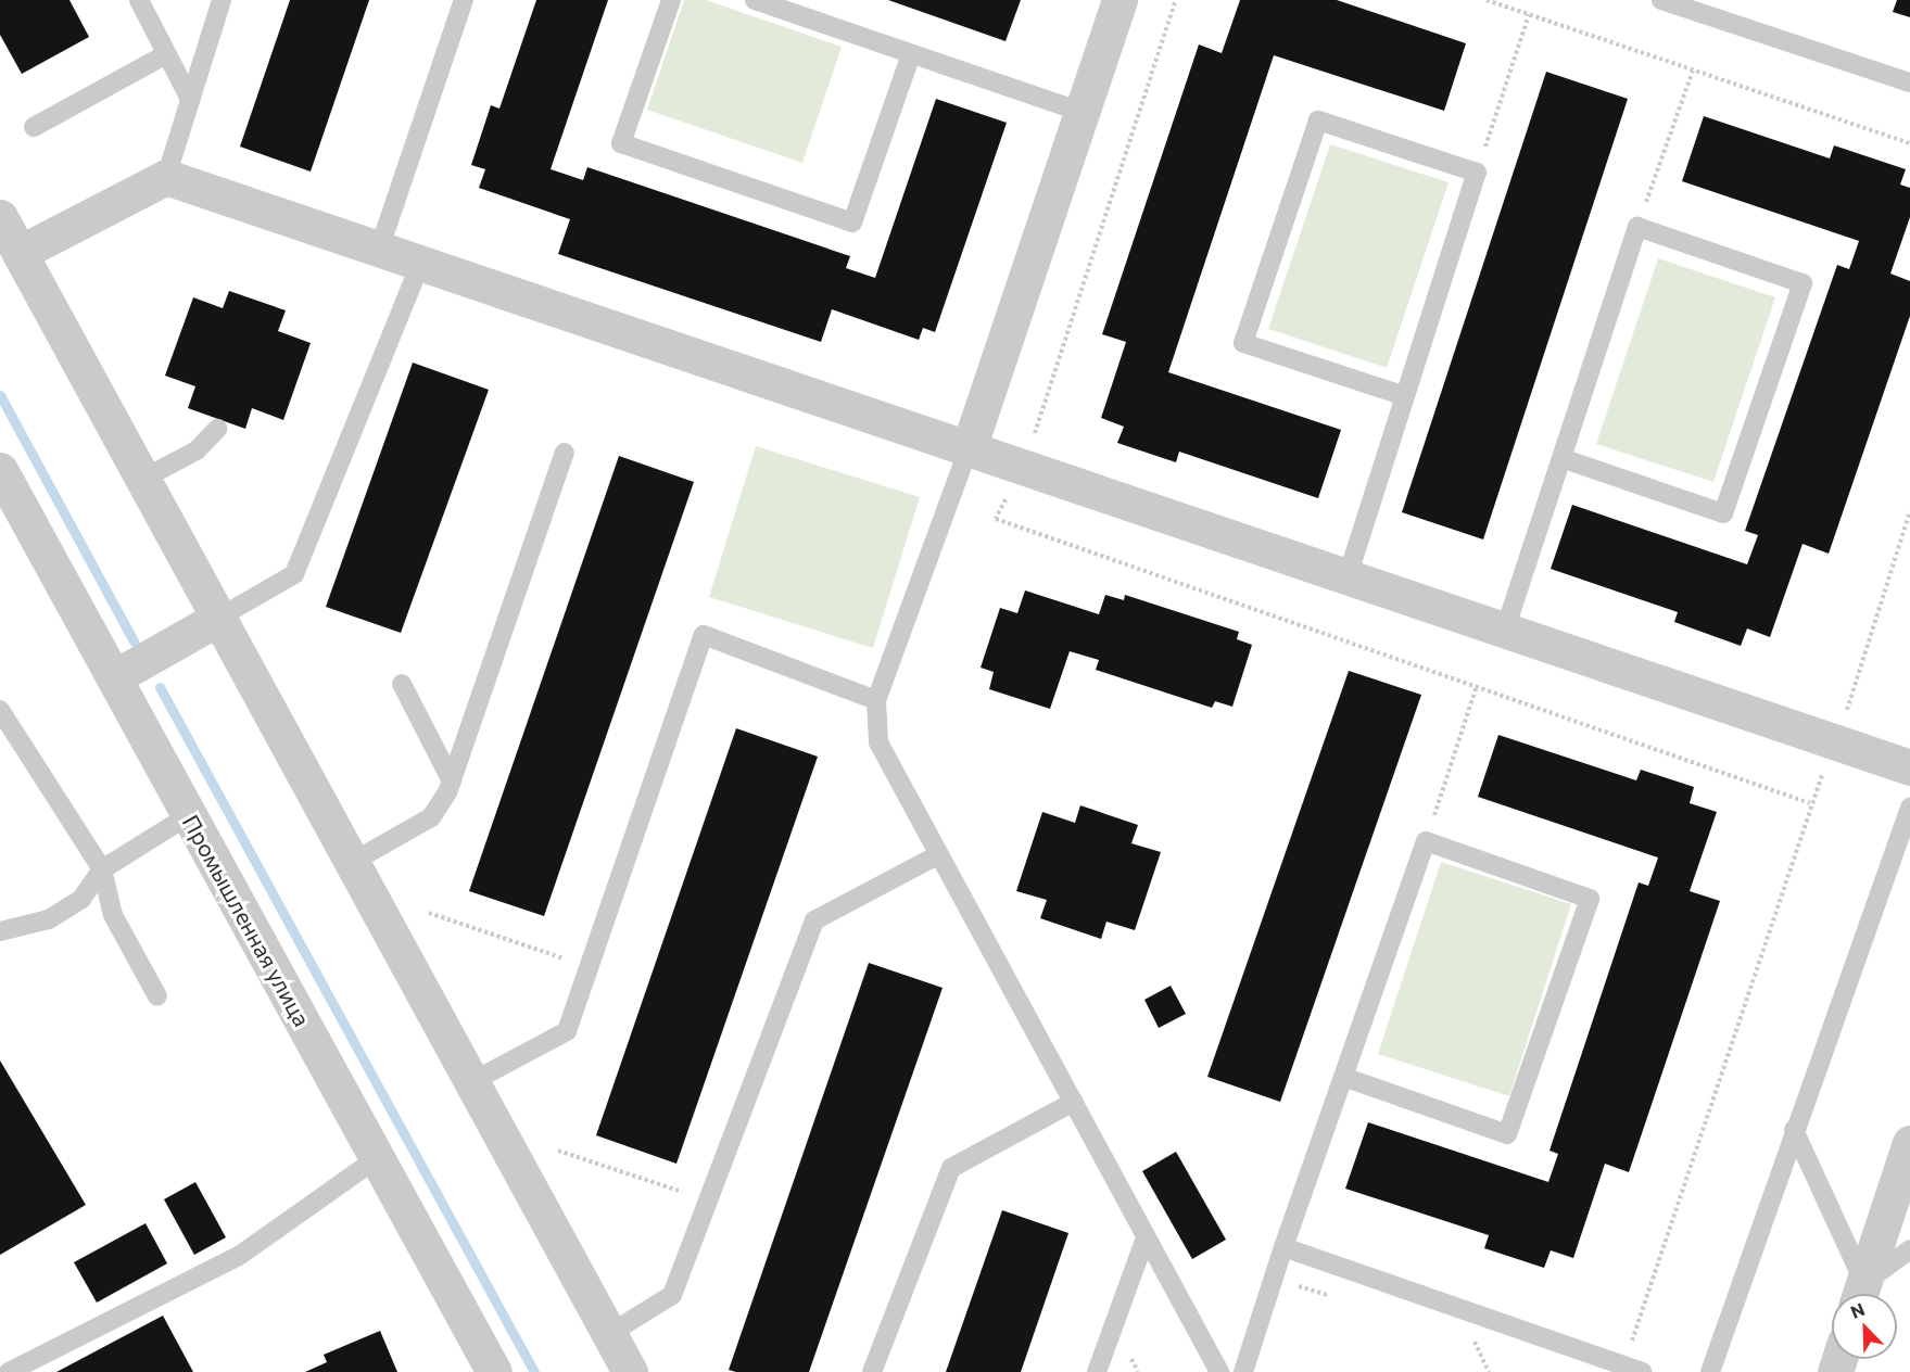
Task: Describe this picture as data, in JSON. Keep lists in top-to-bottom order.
{
  "streets": {
    "street": ["Промышленная улица"]
  },
  "north": "top left"
}
